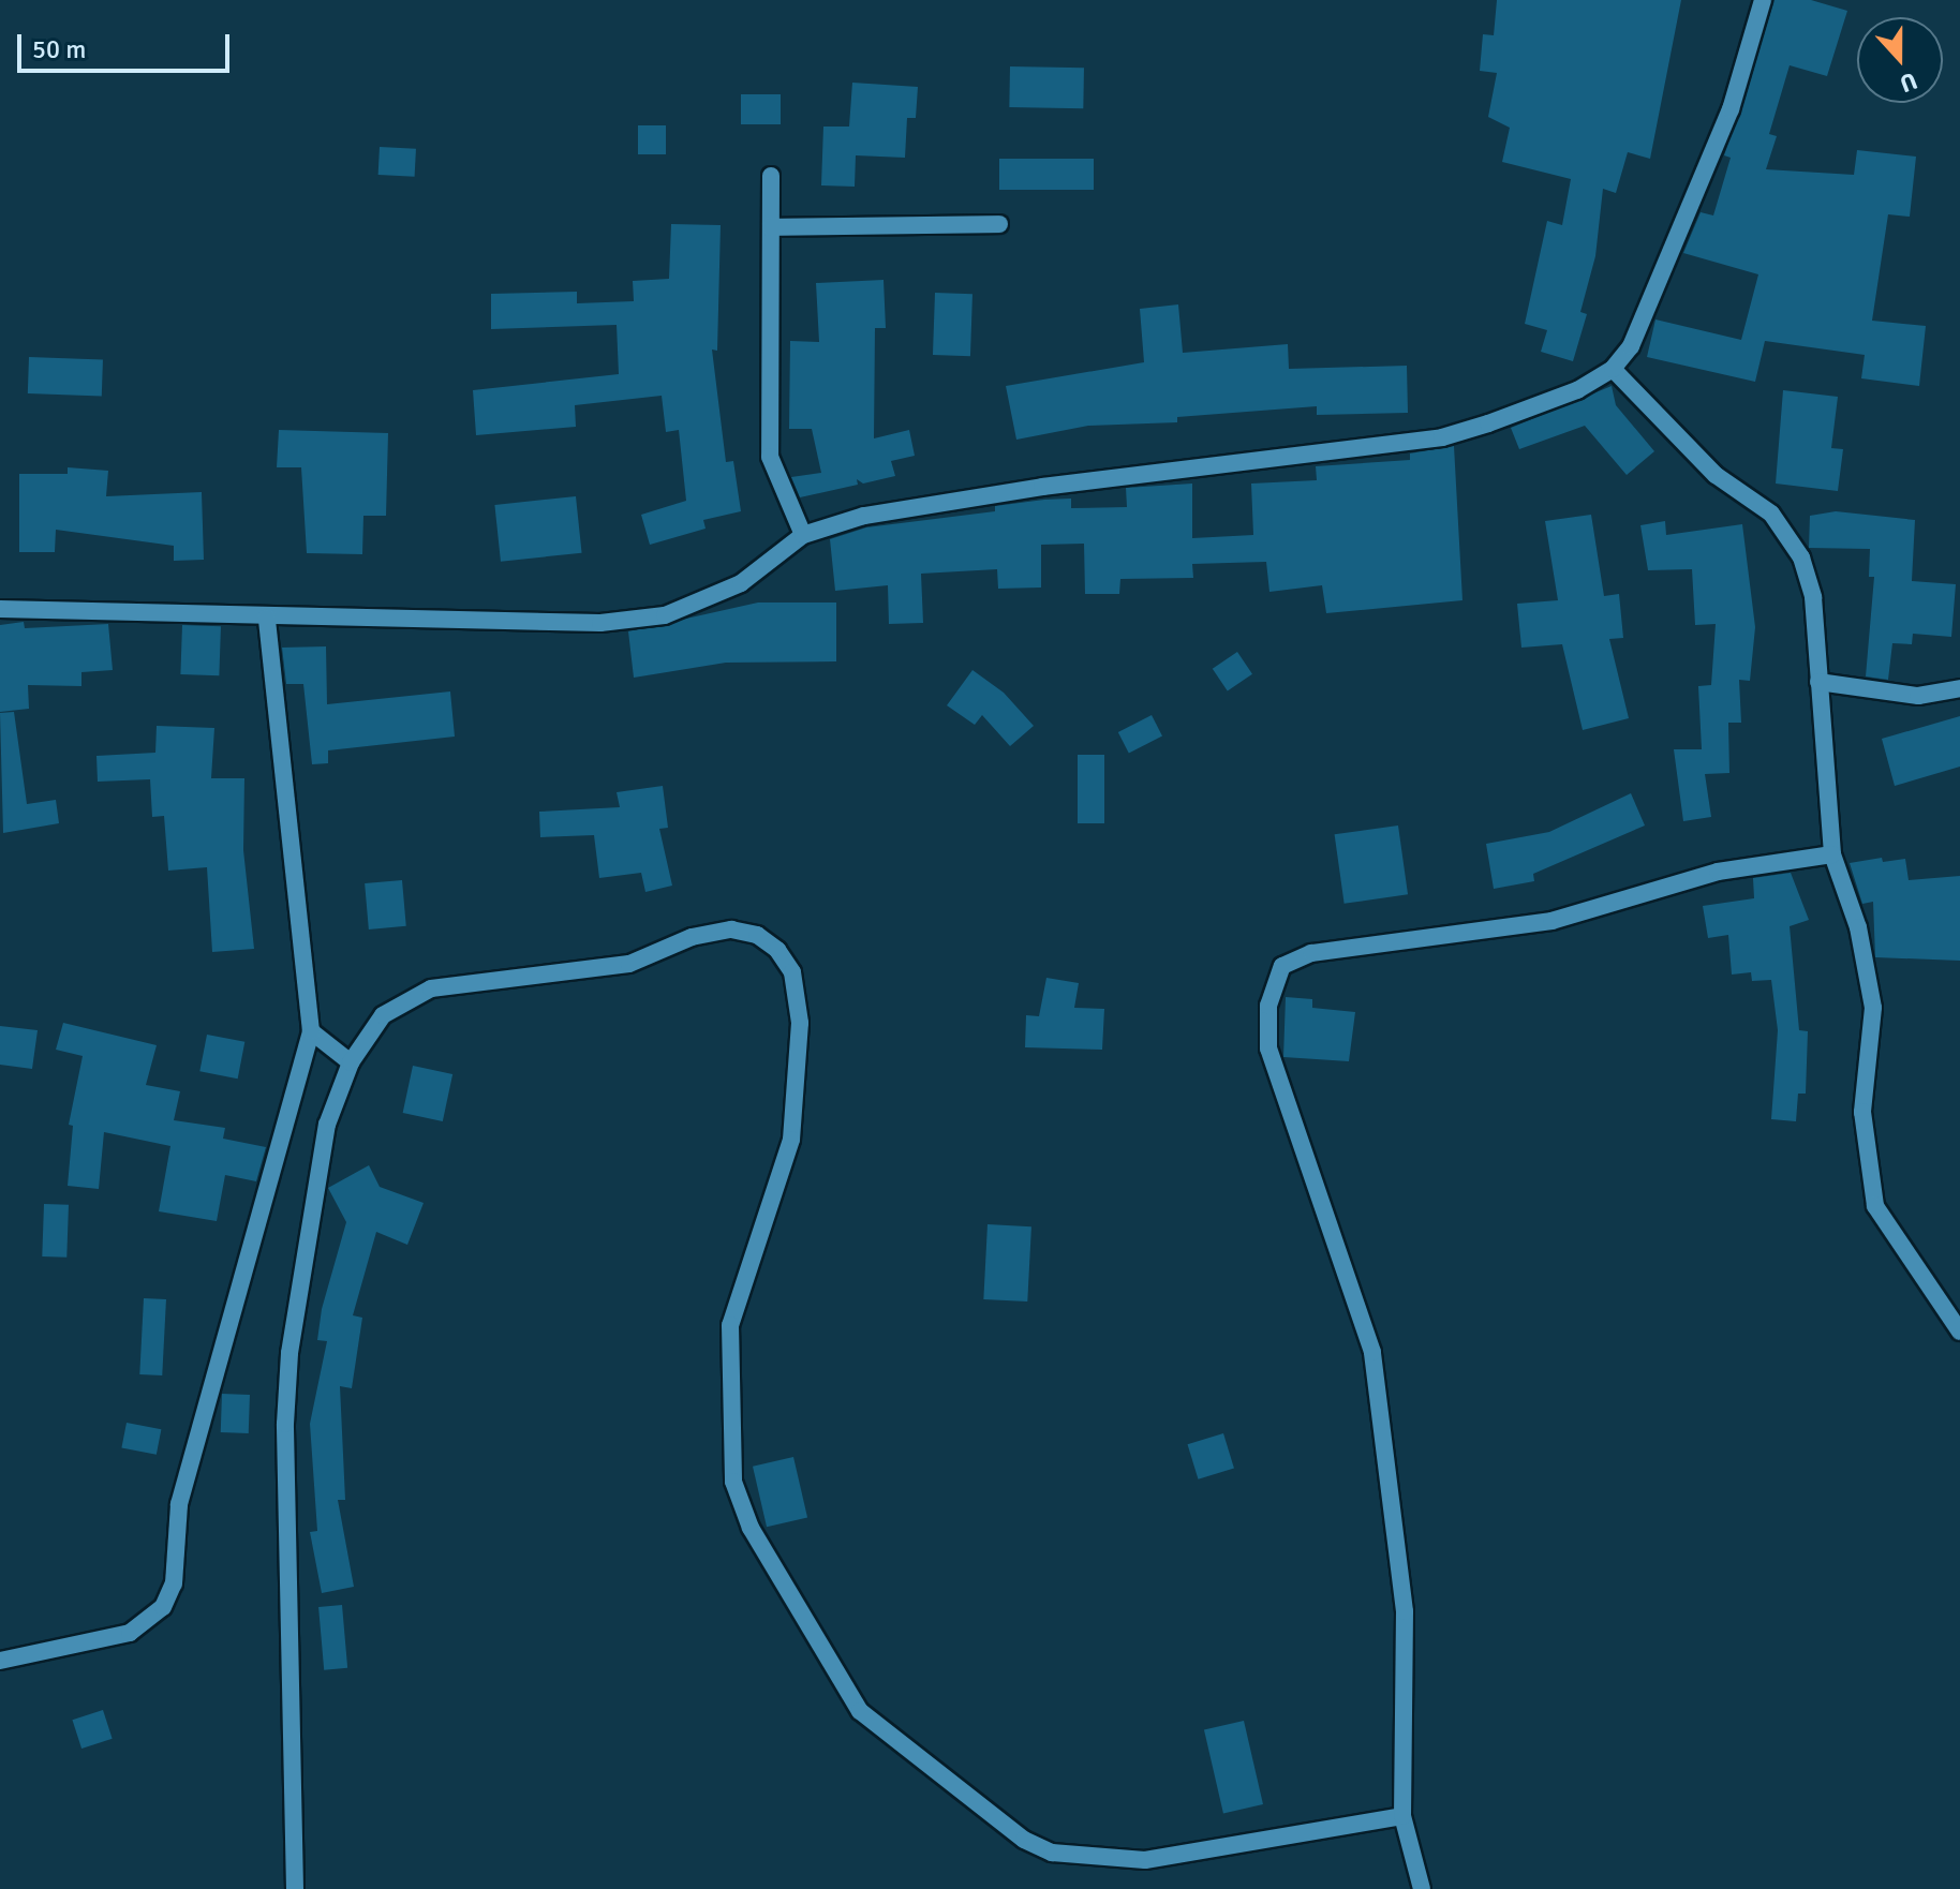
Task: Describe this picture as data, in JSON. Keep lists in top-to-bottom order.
{
  "scale_bar": "50 m",
  "north": "bottom"
}
